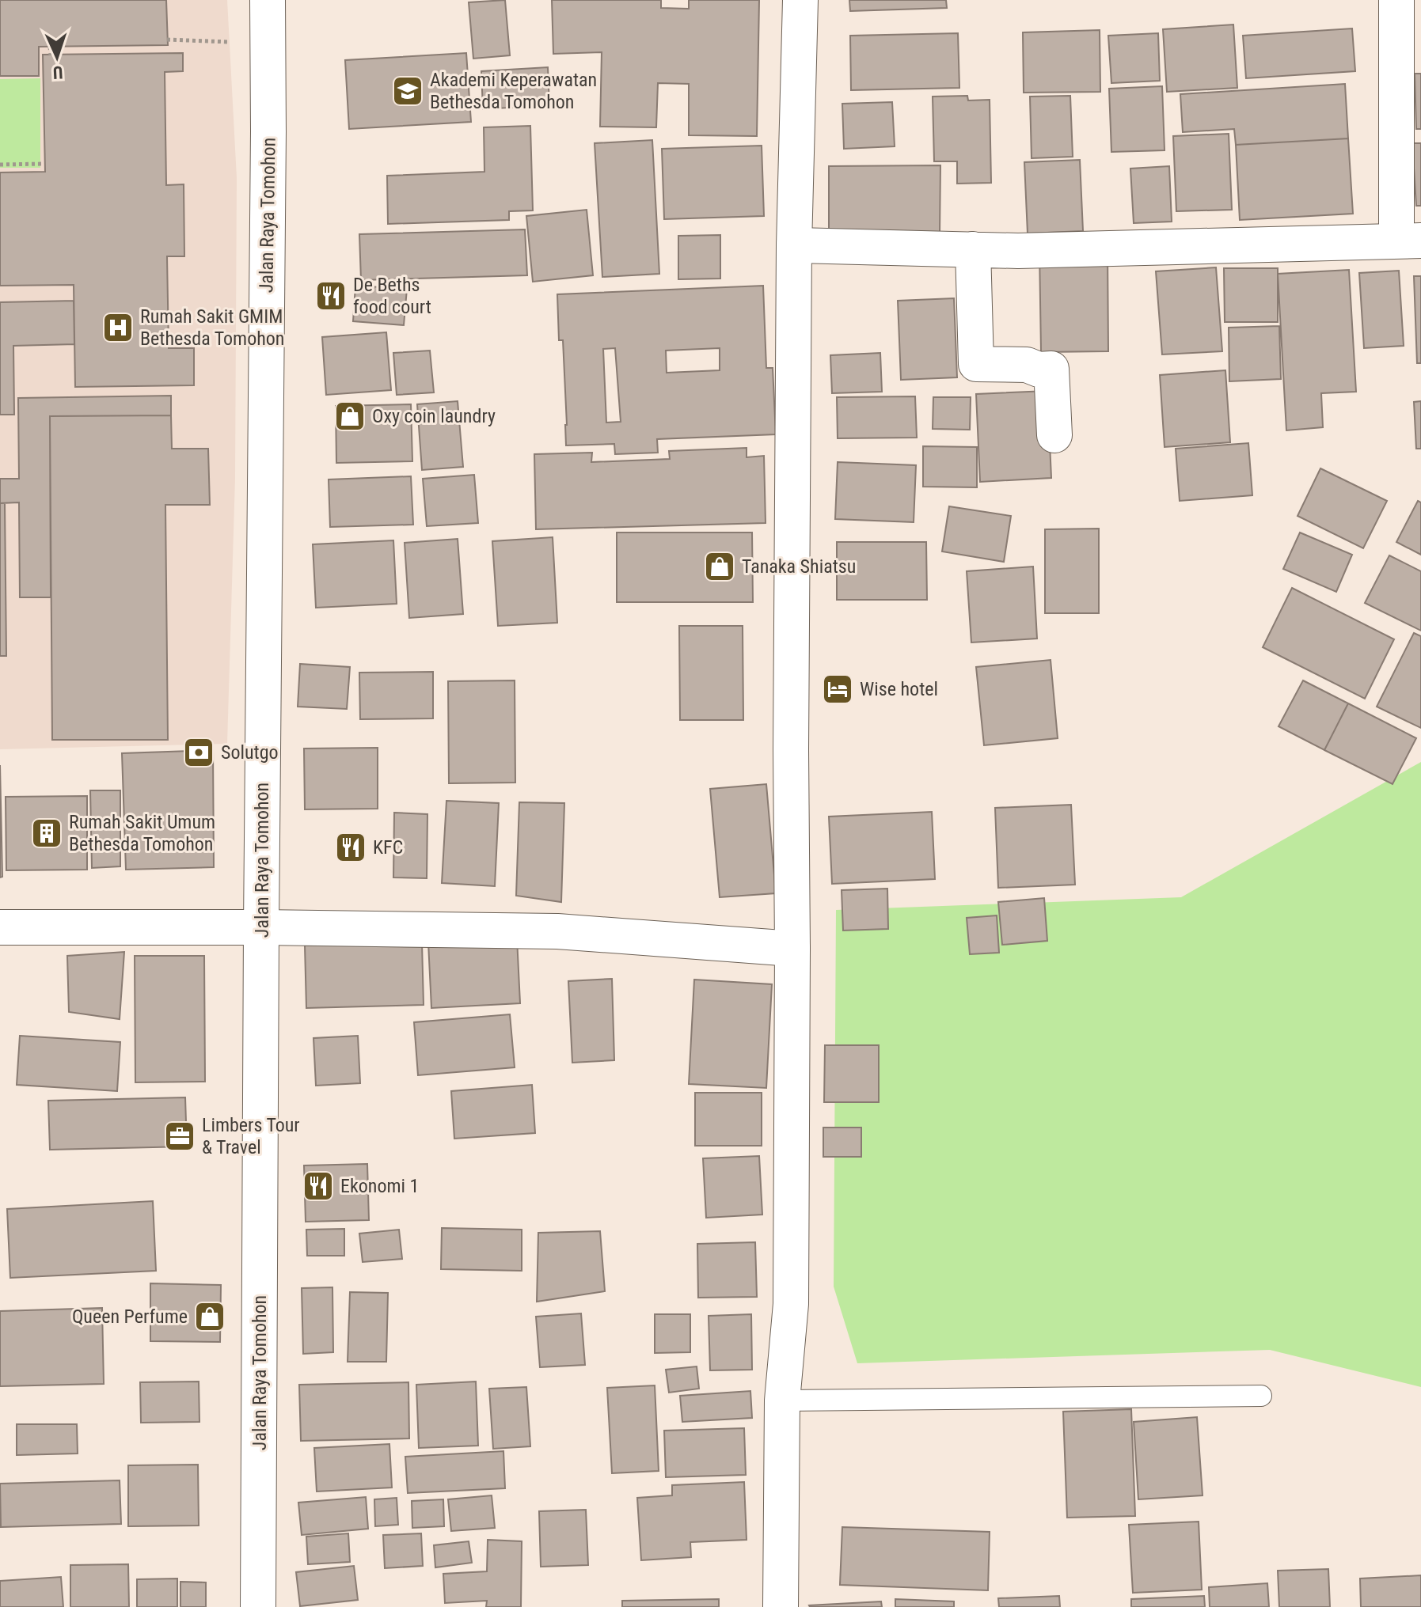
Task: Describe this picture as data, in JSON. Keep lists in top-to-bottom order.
{
  "streets": {
    "main road": ["Jalan Raya Tomohon"]
  },
  "places": {
    "school or university": ["Akademi Keperawatan Bethesda Tomohon"],
    "restaurant": ["De Beths food court", "KFC", "Ekonomi 1"],
    "hospital": ["Rumah Sakit GMIM Bethesda Tomohon"],
    "shop": ["Oxy coin laundry", "Tanaka Shiatsu", "Queen Perfume"],
    "hotel": ["Wise hotel"],
    "bank": ["Solutgo"],
    "building": ["Rumah Sakit Umum Bethesda Tomohon"],
    "office": ["Limbers Tour & Travel"]
  },
  "north": "bottom"
}
